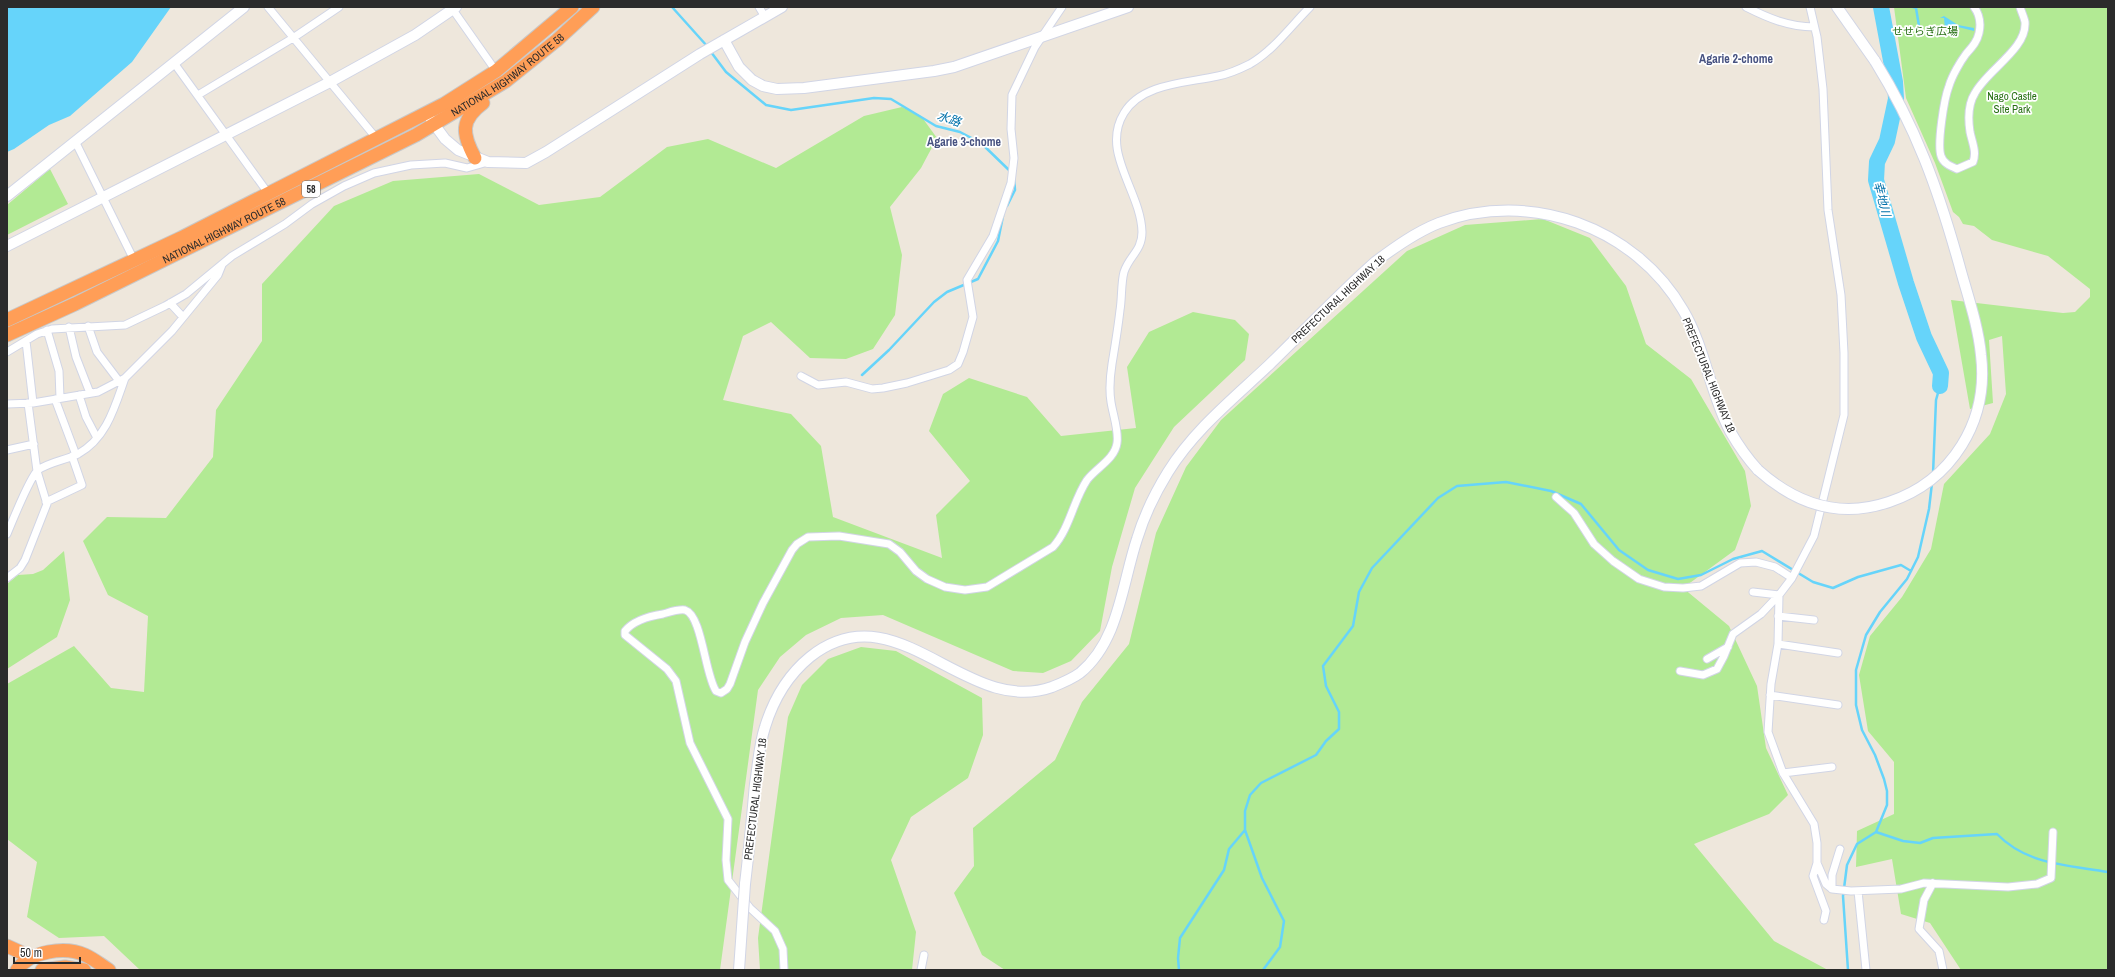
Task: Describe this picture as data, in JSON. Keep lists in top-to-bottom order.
{
  "streets": {
    "highway": ["NATIONAL HIGHWAY ROUTE 58", "58"],
    "main road": ["PREFECTURAL HIGHWAY 18"]
  },
  "districts": ["Agarie 2-chome", "Agarie 3-chome"],
  "water": ["水路", "幸地川"],
  "parks": ["せせらぎ広場", "Nago Castle Site Park"],
  "scale_bar": "50 m"
}
